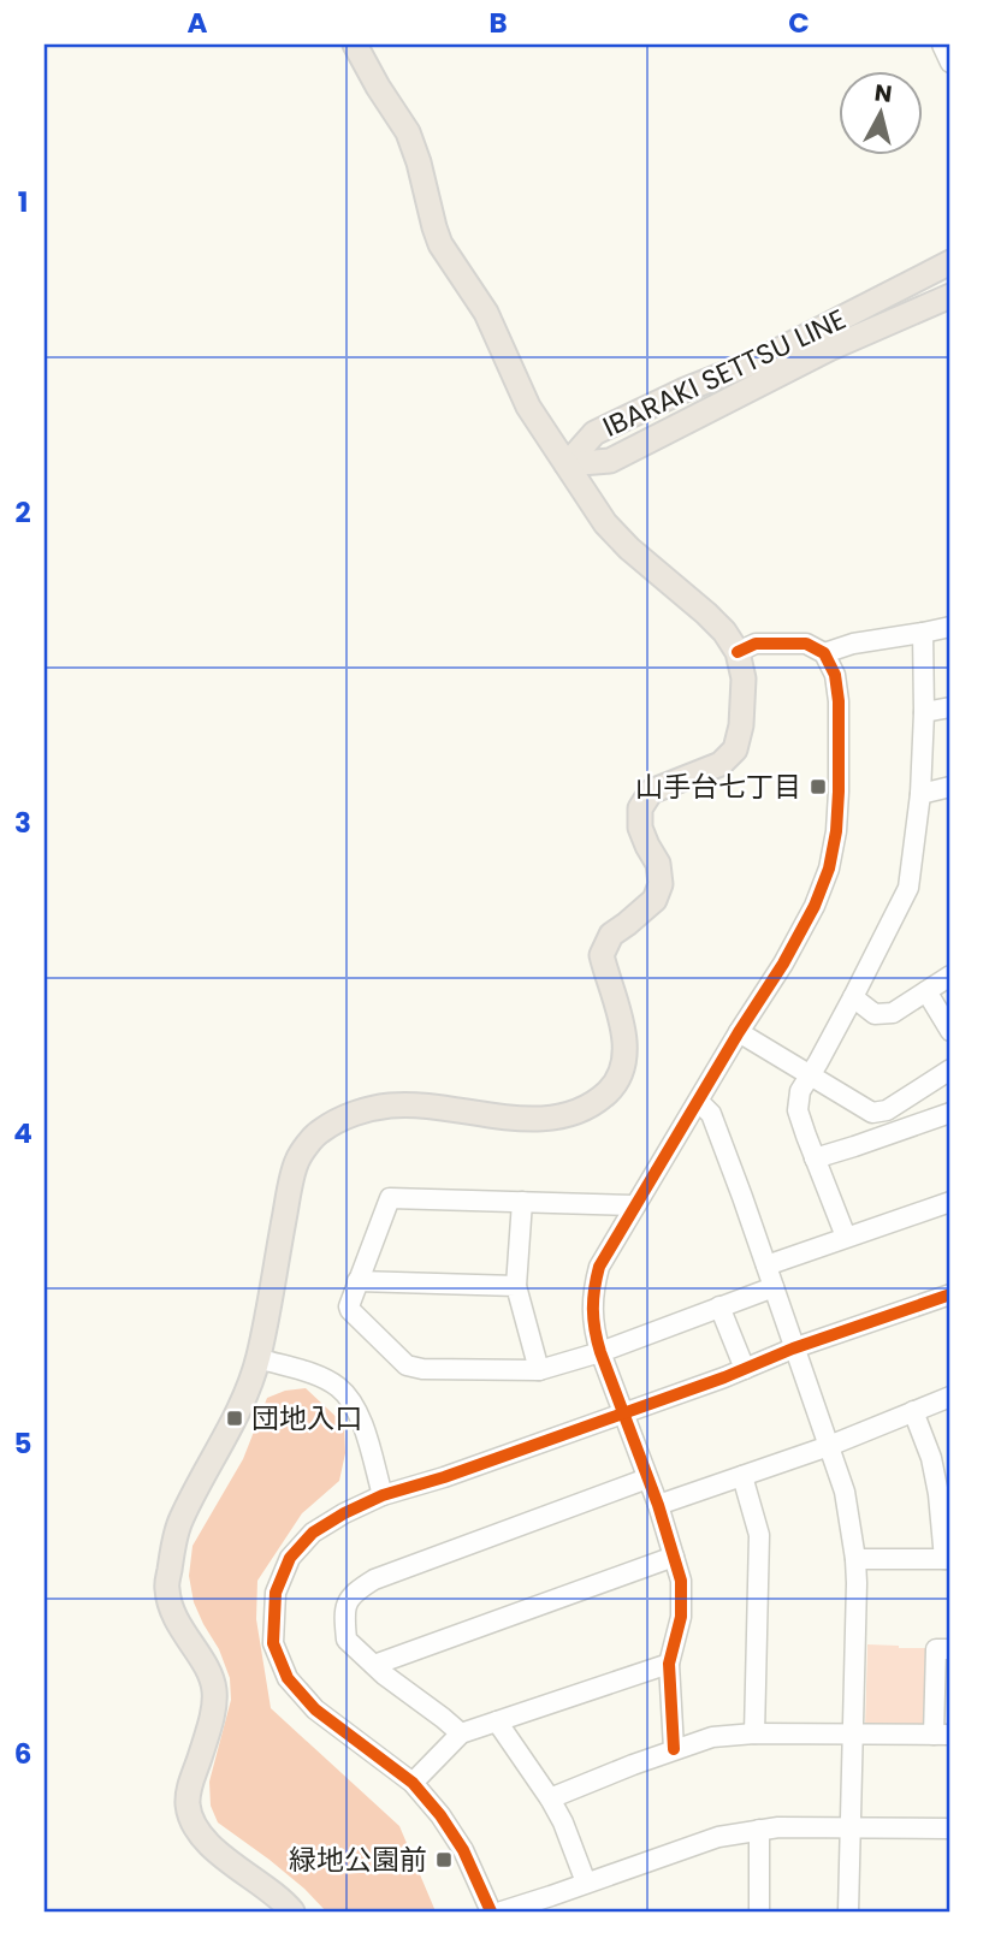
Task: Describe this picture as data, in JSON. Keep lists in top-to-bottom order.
{
  "streets": {
    "main road": ["IBARAKI SETTSU LINE"]
  },
  "places": {
    "transit": ["山手台七丁目", "団地入口", "緑地公園前"]
  },
  "north": "top",
  "grid": {
    "columns": ["A", "B", "C"],
    "rows": [
      "1",
      "2",
      "3",
      "4",
      "5",
      "6"
    ]
  }
}
